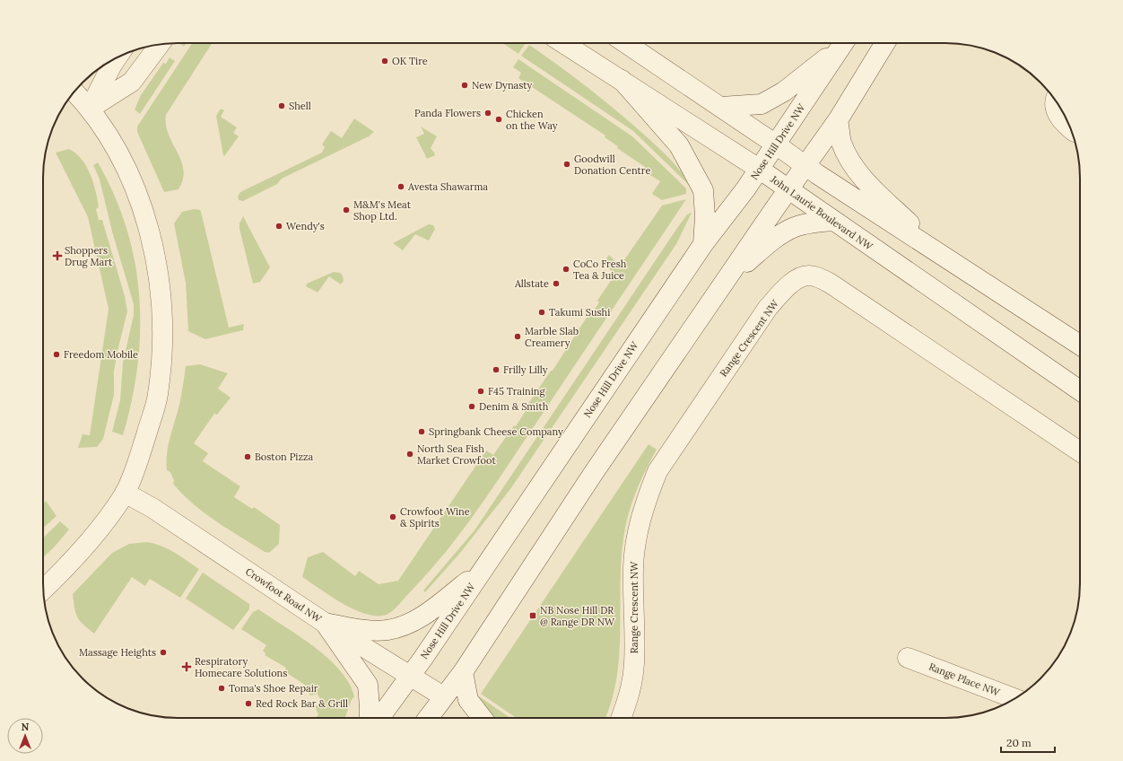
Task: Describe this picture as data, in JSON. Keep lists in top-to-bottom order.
{
  "streets": {
    "main road": [
      "Nose Hill Drive NW",
      "John Laurie Boulevard NW",
      "Range Crescent NW",
      "Crowfoot Road NW",
      "Range Place NW"
    ]
  },
  "crossings": [
    ["Nose Hill Drive NW", "John Laurie Boulevard NW"],
    ["Nose Hill Drive NW", "Crowfoot Road NW"]
  ],
  "places": {
    "other": [
      "OK Tire",
      "New Dynasty",
      "Shell",
      "Panda Flowers",
      "Chicken on the Way",
      "Goodwill Donation Centre",
      "Avesta Shawarma",
      "M&M's Meat Shop Ltd.",
      "Wendy's",
      "CoCo Fresh Tea & Juice",
      "Allstate",
      "Takumi Sushi",
      "Marble Slab Creamery",
      "Freedom Mobile",
      "Frilly Lilly",
      "F45 Training",
      "Denim & Smith",
      "Springbank Cheese Company",
      "North Sea Fish Market Crowfoot",
      "Boston Pizza",
      "Crowfoot Wine & Spirits",
      "Massage Heights",
      "Toma's Shoe Repair",
      "Red Rock Bar & Grill"
    ],
    "health": ["Shoppers Drug Mart", "Respiratory Homecare Solutions"],
    "transit": ["NB Nose Hill DR @ Range DR NW"]
  },
  "scale_bar": "20 m",
  "north": "top"
}
